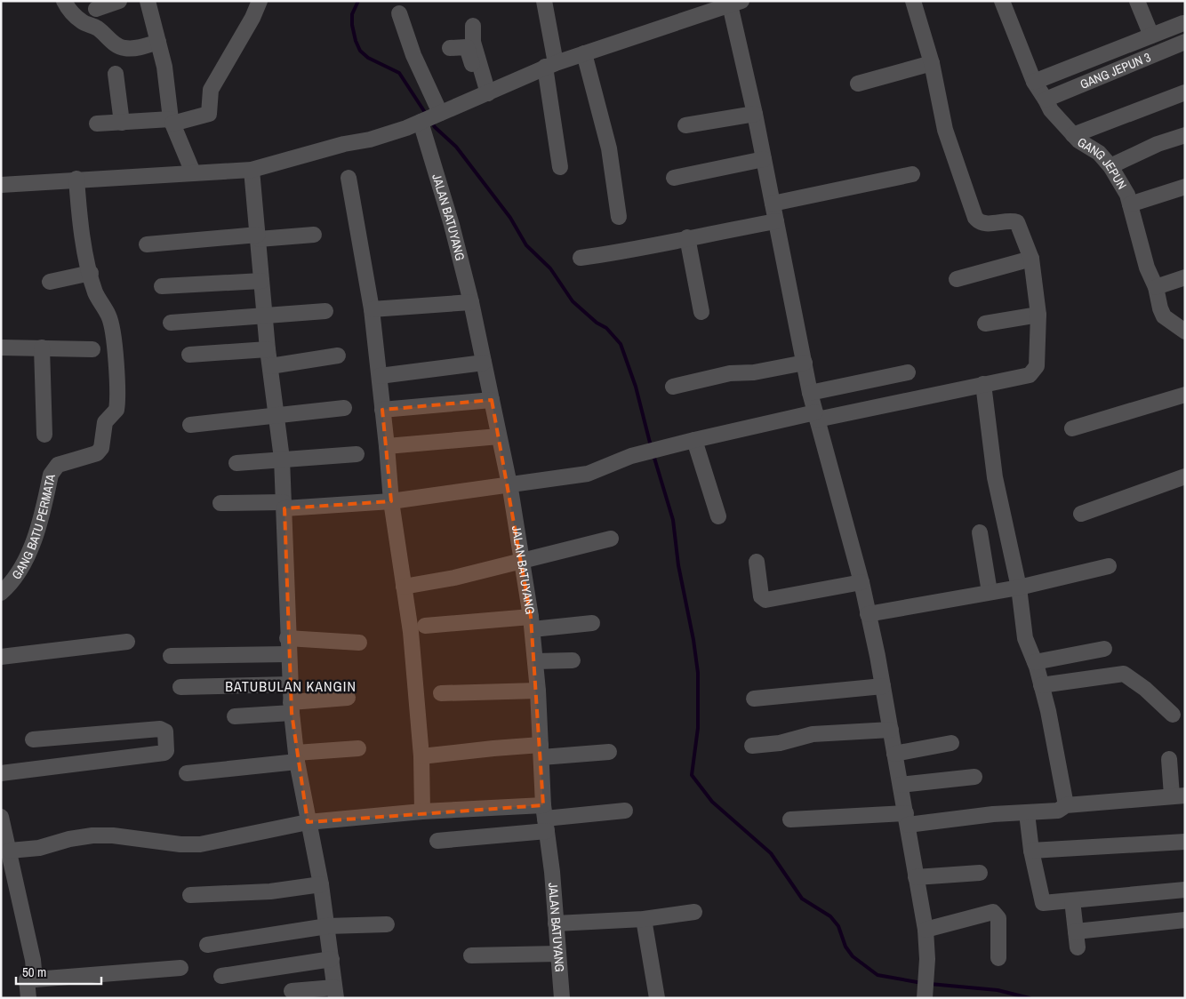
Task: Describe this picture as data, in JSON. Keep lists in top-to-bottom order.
{
  "streets": {
    "street": [
      "GANG JEPUN 3",
      "GANG JEPUN",
      "JALAN BATUYANG",
      "GANG BATU PERMATA"
    ]
  },
  "crossings": [
    ["GANG JEPUN 3", "GANG JEPUN"]
  ],
  "districts": ["BATUBULAN KANGIN"],
  "scale_bar": "50 m"
}
